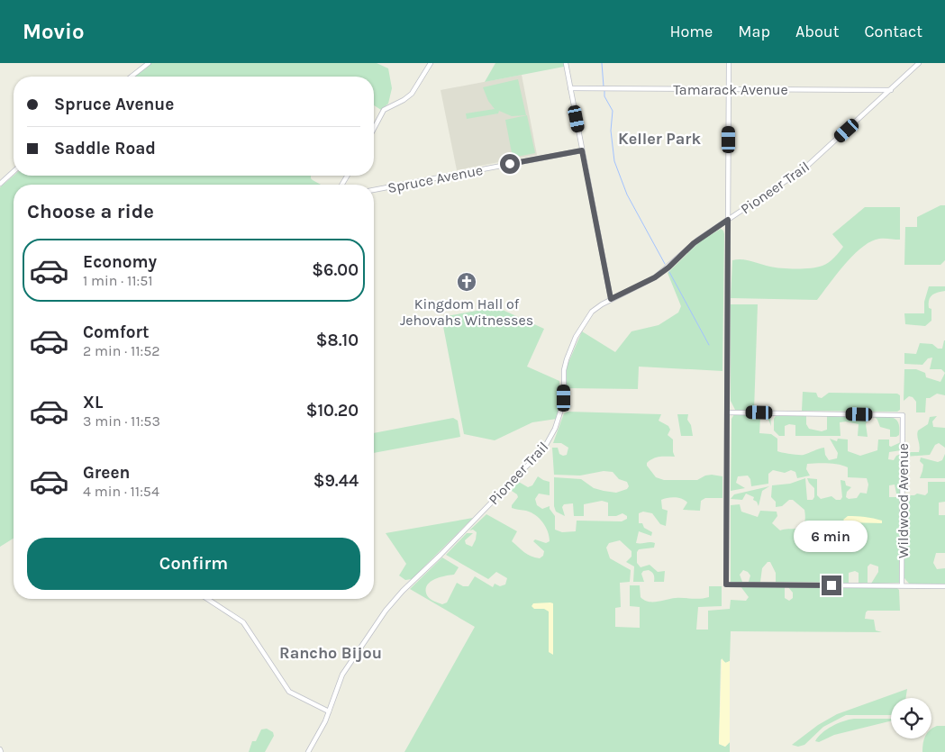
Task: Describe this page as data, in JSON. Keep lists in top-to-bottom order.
{
  "streets": {
    "street": [
      "Tamarack Avenue",
      "Spruce Avenue",
      "Pioneer Trail",
      "Wildwood Avenue"
    ]
  },
  "crossings": [
    ["Tamarack Avenue", "Pioneer Trail"]
  ],
  "districts": ["Keller Park", "Rancho Bijou"],
  "places": {
    "church": ["Kingdom Hall of Jehovahs Witnesses"]
  },
  "page": {
    "header": "Movio",
    "nav": [
      "Home",
      "Map",
      "About",
      "Contact"
    ],
    "banner": ["Spruce Avenue", "Saddle Road"],
    "heading": "Choose a ride",
    "list": [
      {
        "name": "Economy",
        "note": "1 min · 11:51",
        "value": "$6.00"
      },
      {
        "name": "Comfort",
        "note": "2 min · 11:52",
        "value": "$8.10"
      },
      {
        "name": "XL",
        "note": "3 min · 11:53",
        "value": "$10.20"
      },
      {
        "name": "Green",
        "note": "4 min · 11:54",
        "value": "$9.44"
      }
    ],
    "bubble": "6 min",
    "buttons": "Confirm"
  }
}
